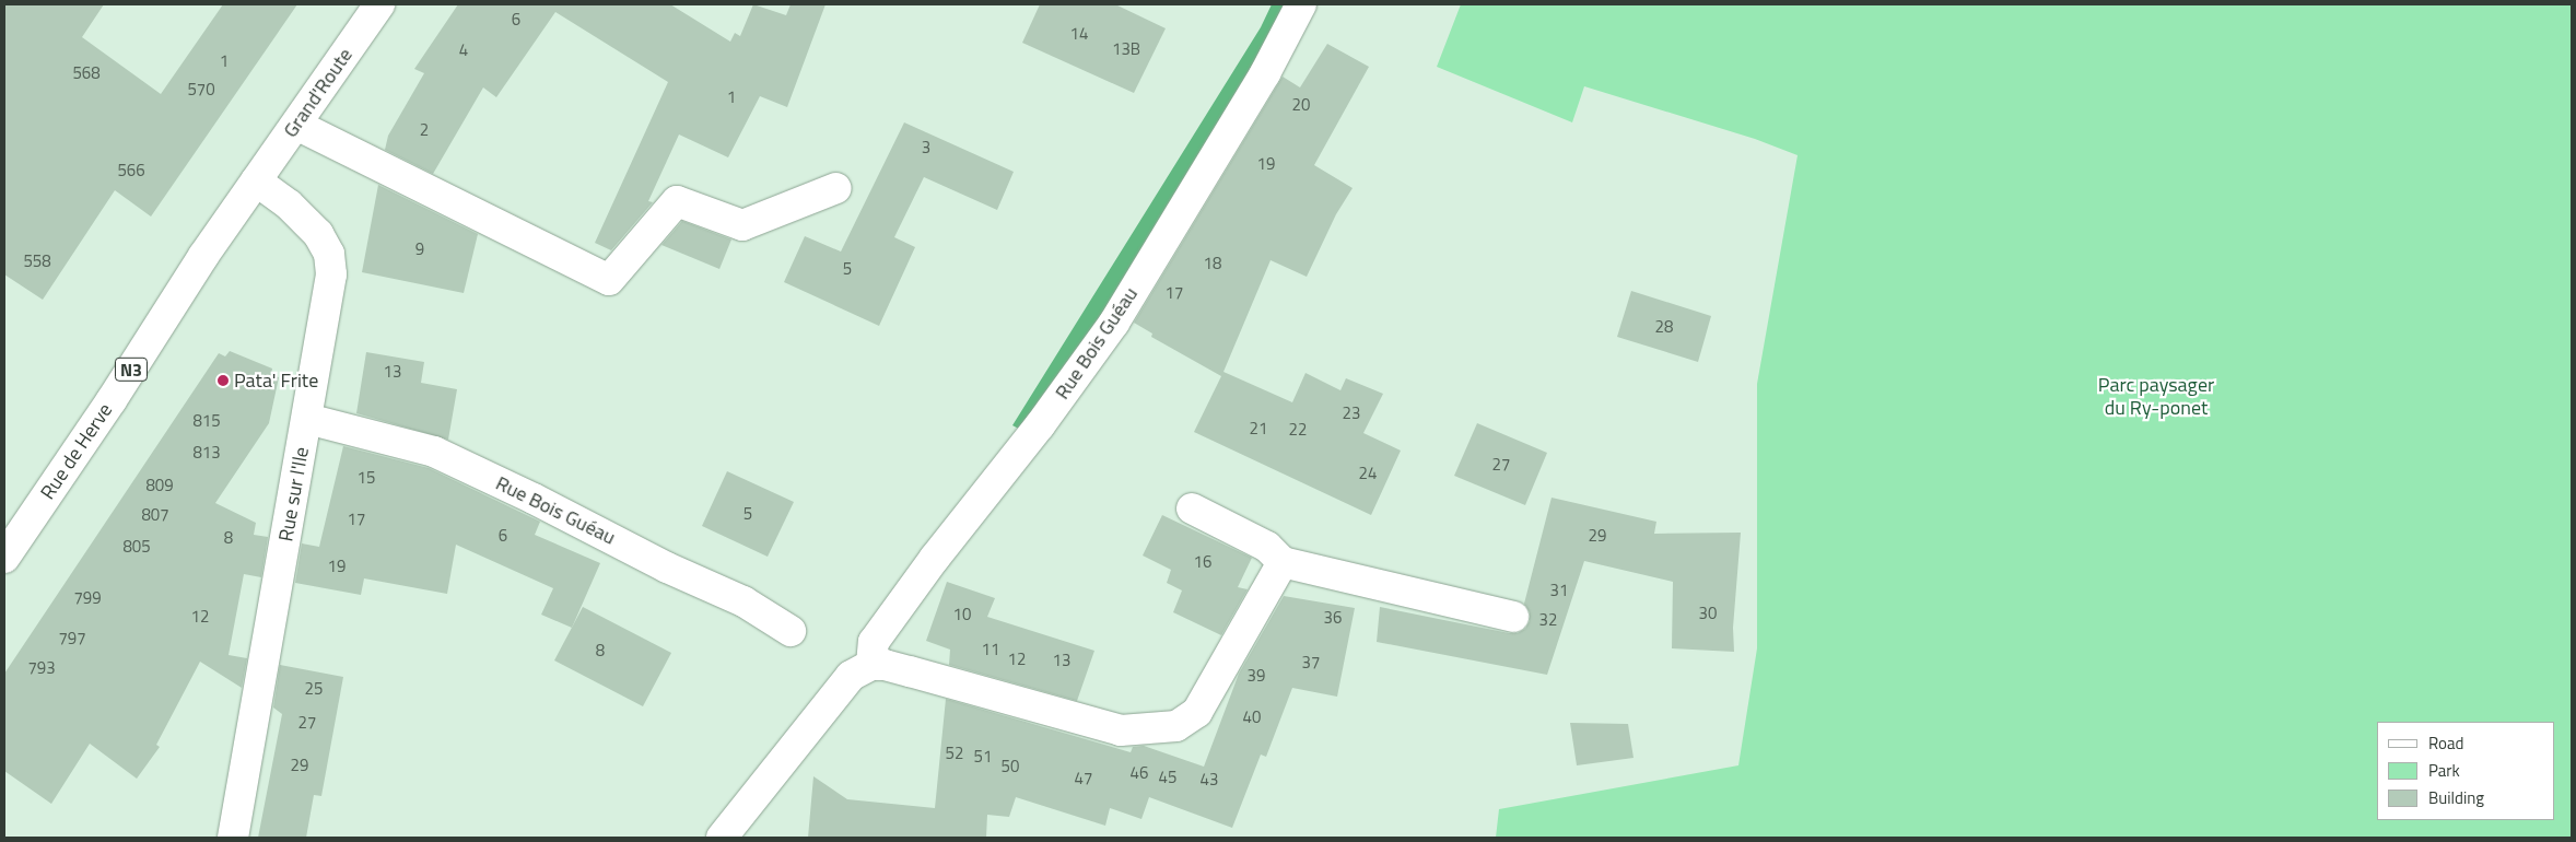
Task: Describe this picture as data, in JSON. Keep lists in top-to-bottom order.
{
  "streets": {
    "street": [
      "Grand'Route",
      "Rue Bois Guéau",
      "N3",
      "Rue de Herve",
      "Rue sur l'Ile"
    ]
  },
  "crossings": [
    ["Grand'Route", "Rue de Herve"],
    ["Grand'Route", "Rue sur l'Ile"],
    ["Rue Bois Guéau", "Rue sur l'Ile"],
    ["Rue de Herve", "Rue sur l'Ile"]
  ],
  "parks": ["Parc paysager du Ry-ponet"],
  "places": ["Pata' Frite"],
  "house_numbers": [
    "6",
    "14",
    "13B",
    "4",
    "1",
    "568",
    "570",
    "1",
    "20",
    "2",
    "3",
    "19",
    "566",
    "9",
    "558",
    "18",
    "5",
    "17",
    "28",
    "13",
    "23",
    "815",
    "21",
    "22",
    "813",
    "27",
    "24",
    "15",
    "809",
    "5",
    "807",
    "17",
    "6",
    "29",
    "8",
    "805",
    "16",
    "19",
    "31",
    "799",
    "30",
    "10",
    "12",
    "36",
    "32",
    "797",
    "11",
    "8",
    "12",
    "13",
    "37",
    "793",
    "39",
    "25",
    "40",
    "27",
    "52",
    "51",
    "29",
    "50",
    "46",
    "45",
    "47",
    "43"
  ],
  "legend": ["Road", "Park", "Building"]
}
